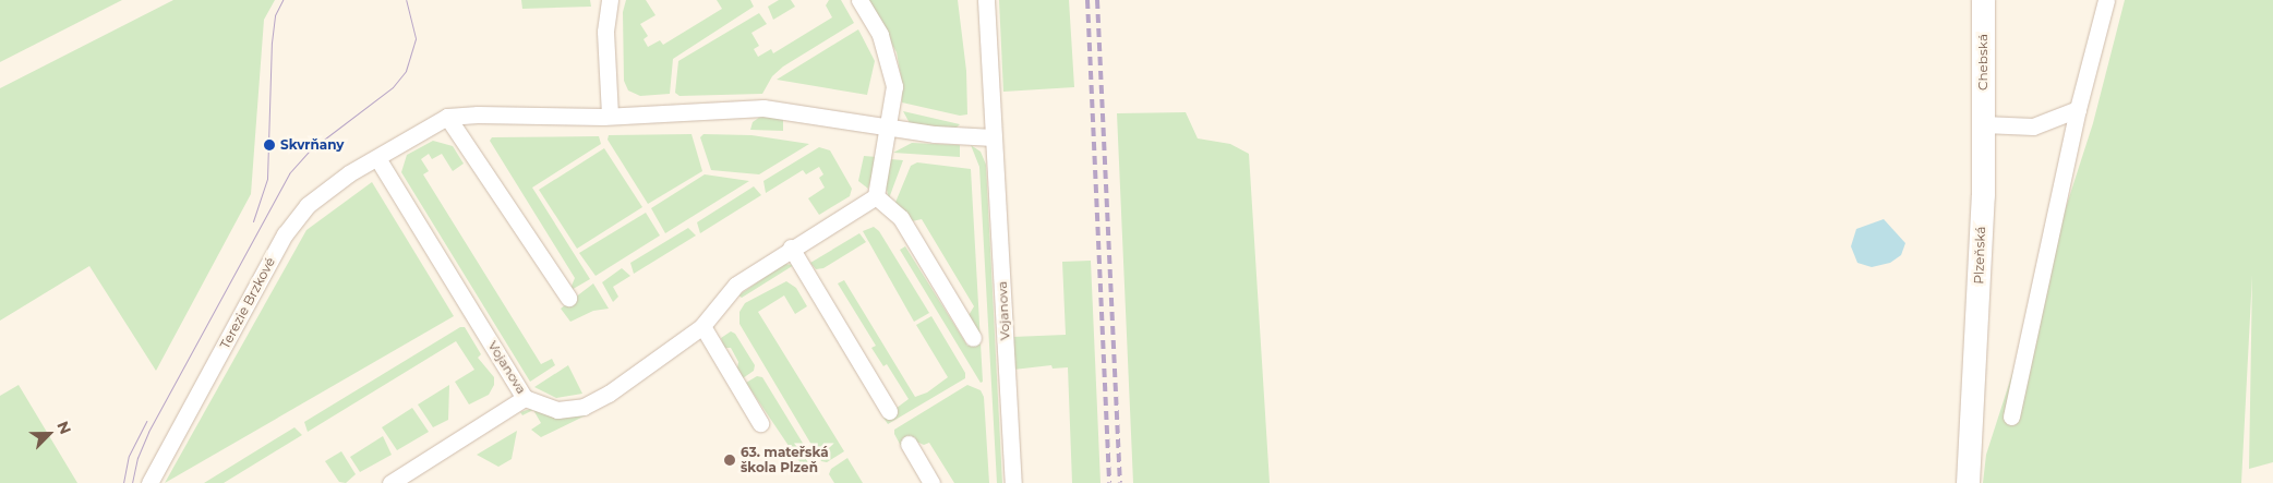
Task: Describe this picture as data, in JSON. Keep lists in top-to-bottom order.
{
  "streets": {
    "main road": ["Chebská", "Plzeňská"],
    "street": ["Terezie Brzkové", "Vojanova"]
  },
  "crossings": [
    ["Chebská", "Plzeňská"],
    ["Terezie Brzkové", "Vojanova"]
  ],
  "places": ["Skvrňany", "63. mateřská škola Plzeň"],
  "north": "top right"
}
